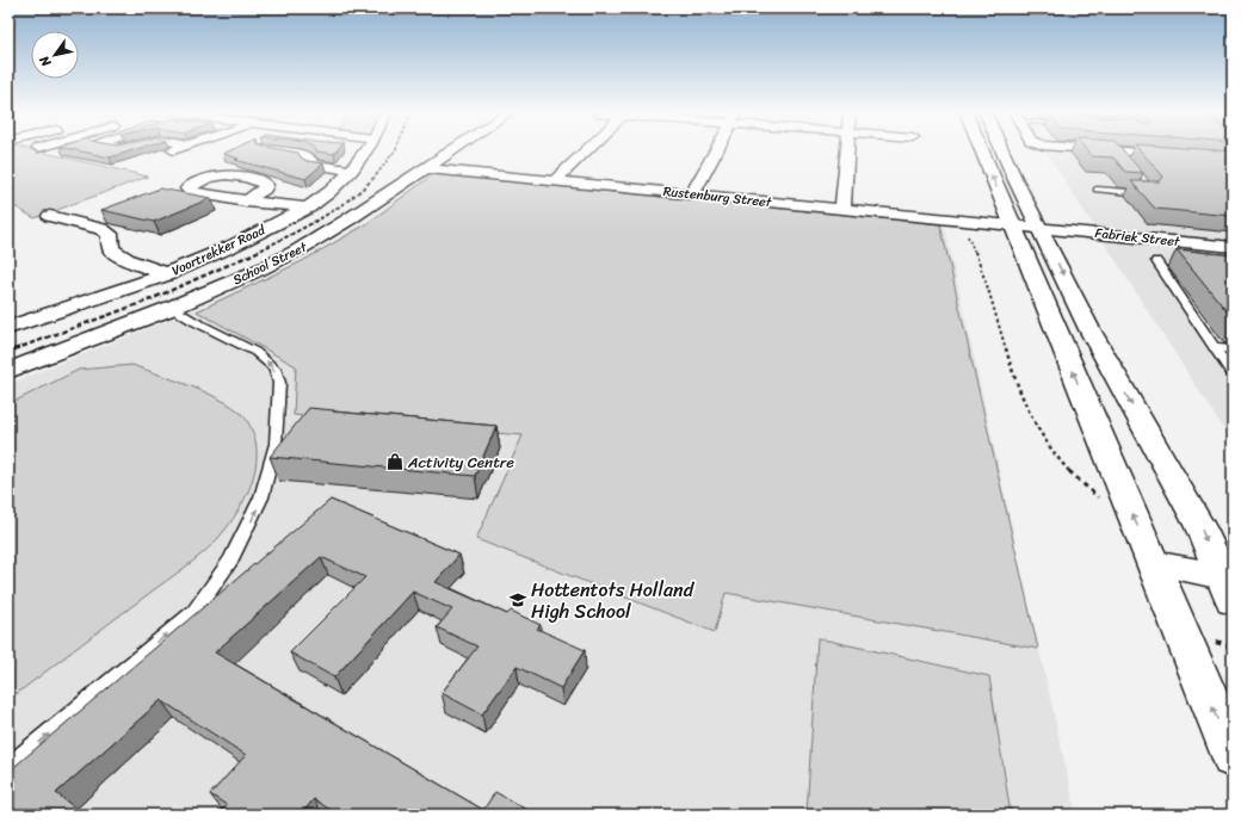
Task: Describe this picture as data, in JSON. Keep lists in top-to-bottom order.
{
  "streets": {
    "street": [
      "Rustenburg Street",
      "Fabriek Street",
      "Voortrekker Road",
      "School Street"
    ]
  },
  "crossings": [
    ["Rustenburg Street", "Fabriek Street"],
    ["Rustenburg Street", "School Street"]
  ],
  "places": {
    "shop": ["Activity Centre"],
    "school or university": ["Hottentots Holland High School"]
  },
  "north": "bottom left"
}
